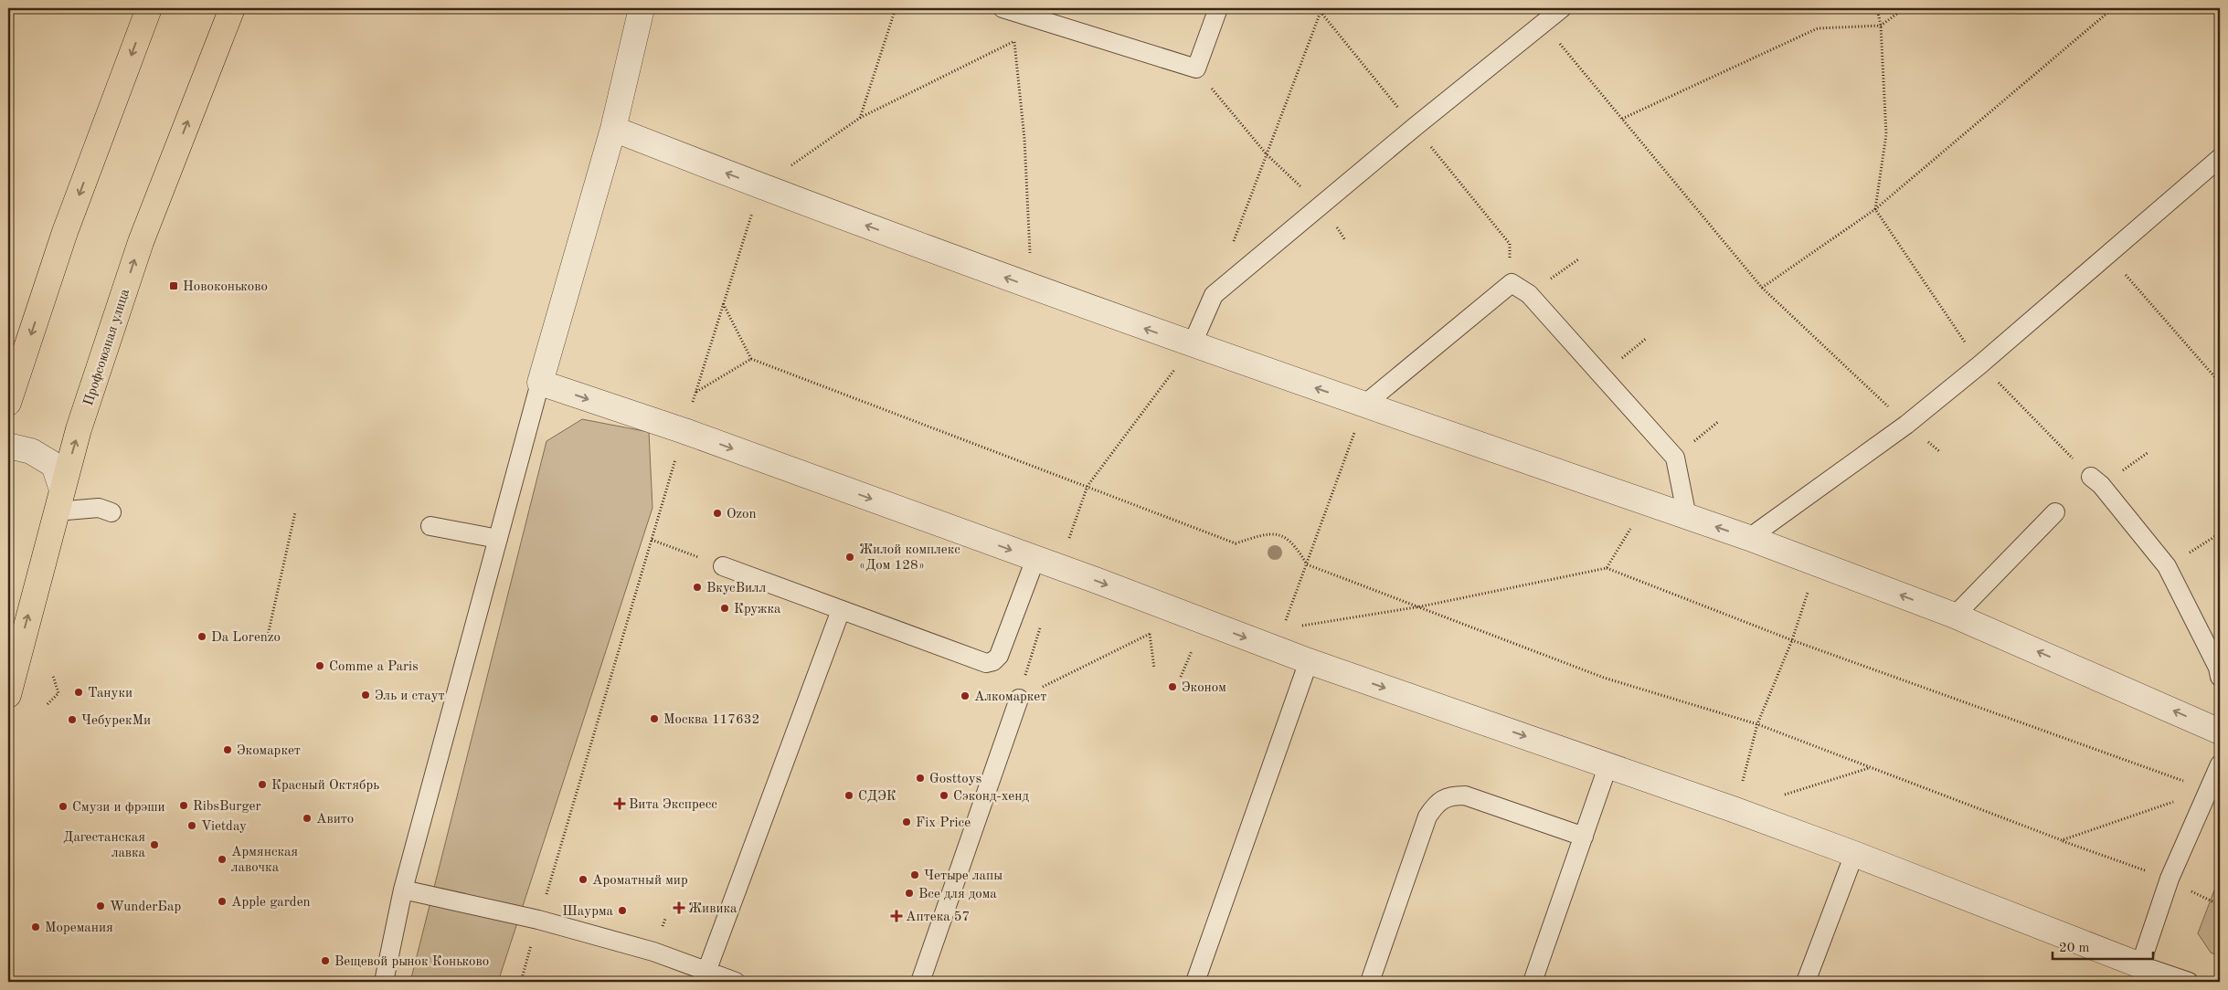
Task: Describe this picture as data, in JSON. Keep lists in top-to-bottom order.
{
  "streets": {
    "main road": ["Профсоюзная улица"]
  },
  "places": {
    "transit": ["Новоконьково"],
    "other": [
      "Ozon",
      "Жилой комплекс «Дом 128»",
      "ВкусВилл",
      "Кружка",
      "Da Lorenzo",
      "Comme a Paris",
      "Эконом",
      "Тануки",
      "Эль и стаут",
      "Алкомаркет",
      "Москва 117632",
      "ЧебурекМи",
      "Экомаркет",
      "Gosttoys",
      "Красный Октябрь",
      "СДЭК",
      "Сэконд-хенд",
      "RibsBurger",
      "Смузи и фрэши",
      "Авито",
      "Fix Price",
      "Vietday",
      "Дагестанская лавка",
      "Армянская лавочка",
      "Четыре лапы",
      "Ароматный мир",
      "Все для дома",
      "Apple garden",
      "WunderБар",
      "Шаурма",
      "Моремания",
      "Вещевой рынок Коньково"
    ],
    "health": ["Вита Экспресс", "Живика", "Аптека 57"]
  },
  "scale_bar": "20 m"
}
